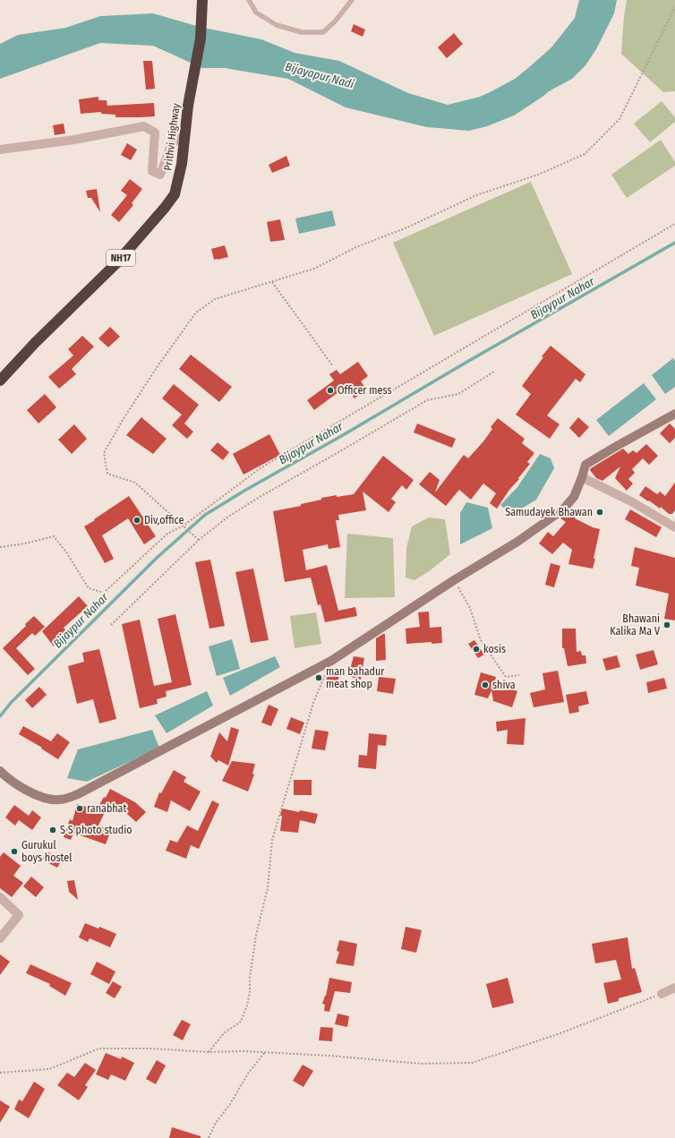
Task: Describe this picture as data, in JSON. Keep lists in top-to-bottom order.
{
  "streets": {
    "highway": ["Prithvi Highway", "NH17"]
  },
  "water": ["Bijayapur Nadi", "Bijaypur Nahar"],
  "places": [
    "Officer mess",
    "Samudayek Bhawan",
    "Div,office",
    "Bhawani Kalika Ma V",
    "kosis",
    "man bahadur meat shop",
    "shiva",
    "ranabhat",
    "S S photo studio",
    "Gurukul boys hostel"
  ]
}
